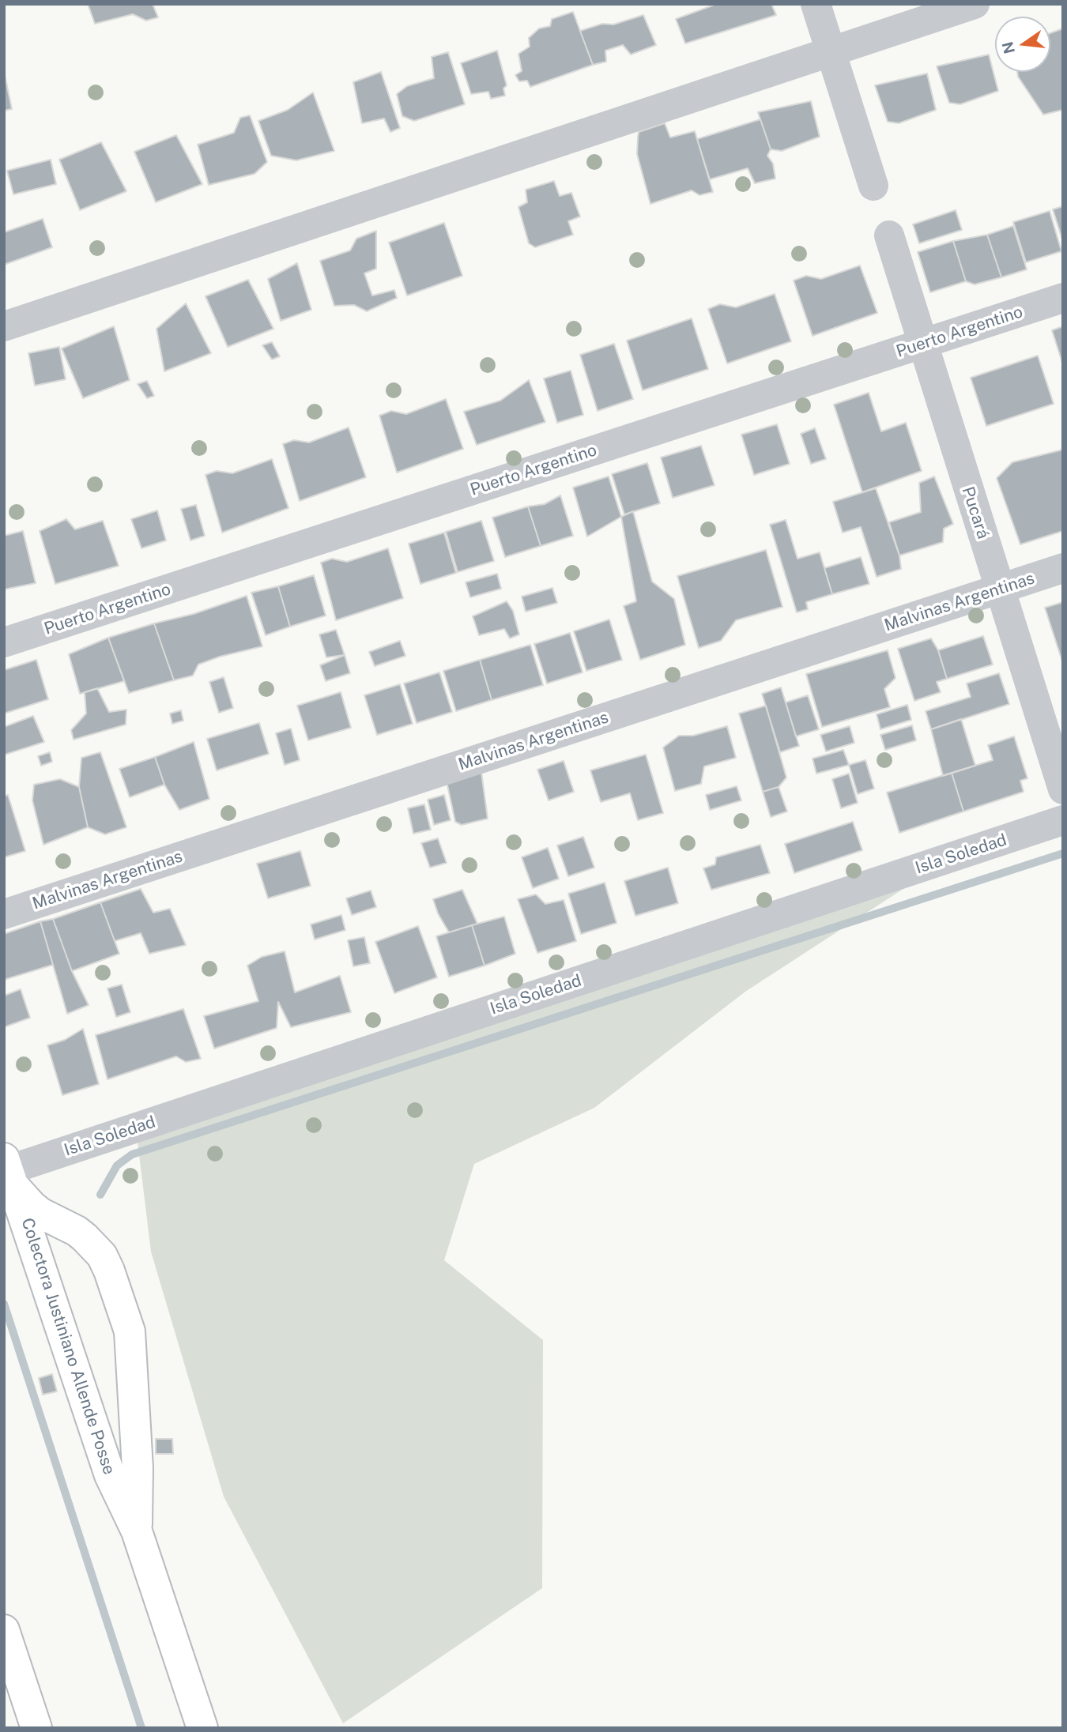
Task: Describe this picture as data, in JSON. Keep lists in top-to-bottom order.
{
  "streets": {
    "main road": ["Colectora Justiniano Allende Posse"],
    "street": [
      "Puerto Argentino",
      "Pucará",
      "Malvinas Argentinas",
      "Isla Soledad"
    ]
  },
  "crossings": [
    ["Puerto Argentino", "Pucará"],
    ["Pucará", "Malvinas Argentinas"],
    ["Isla Soledad", "Colectora Justiniano Allende Posse"]
  ],
  "north": "left"
}
